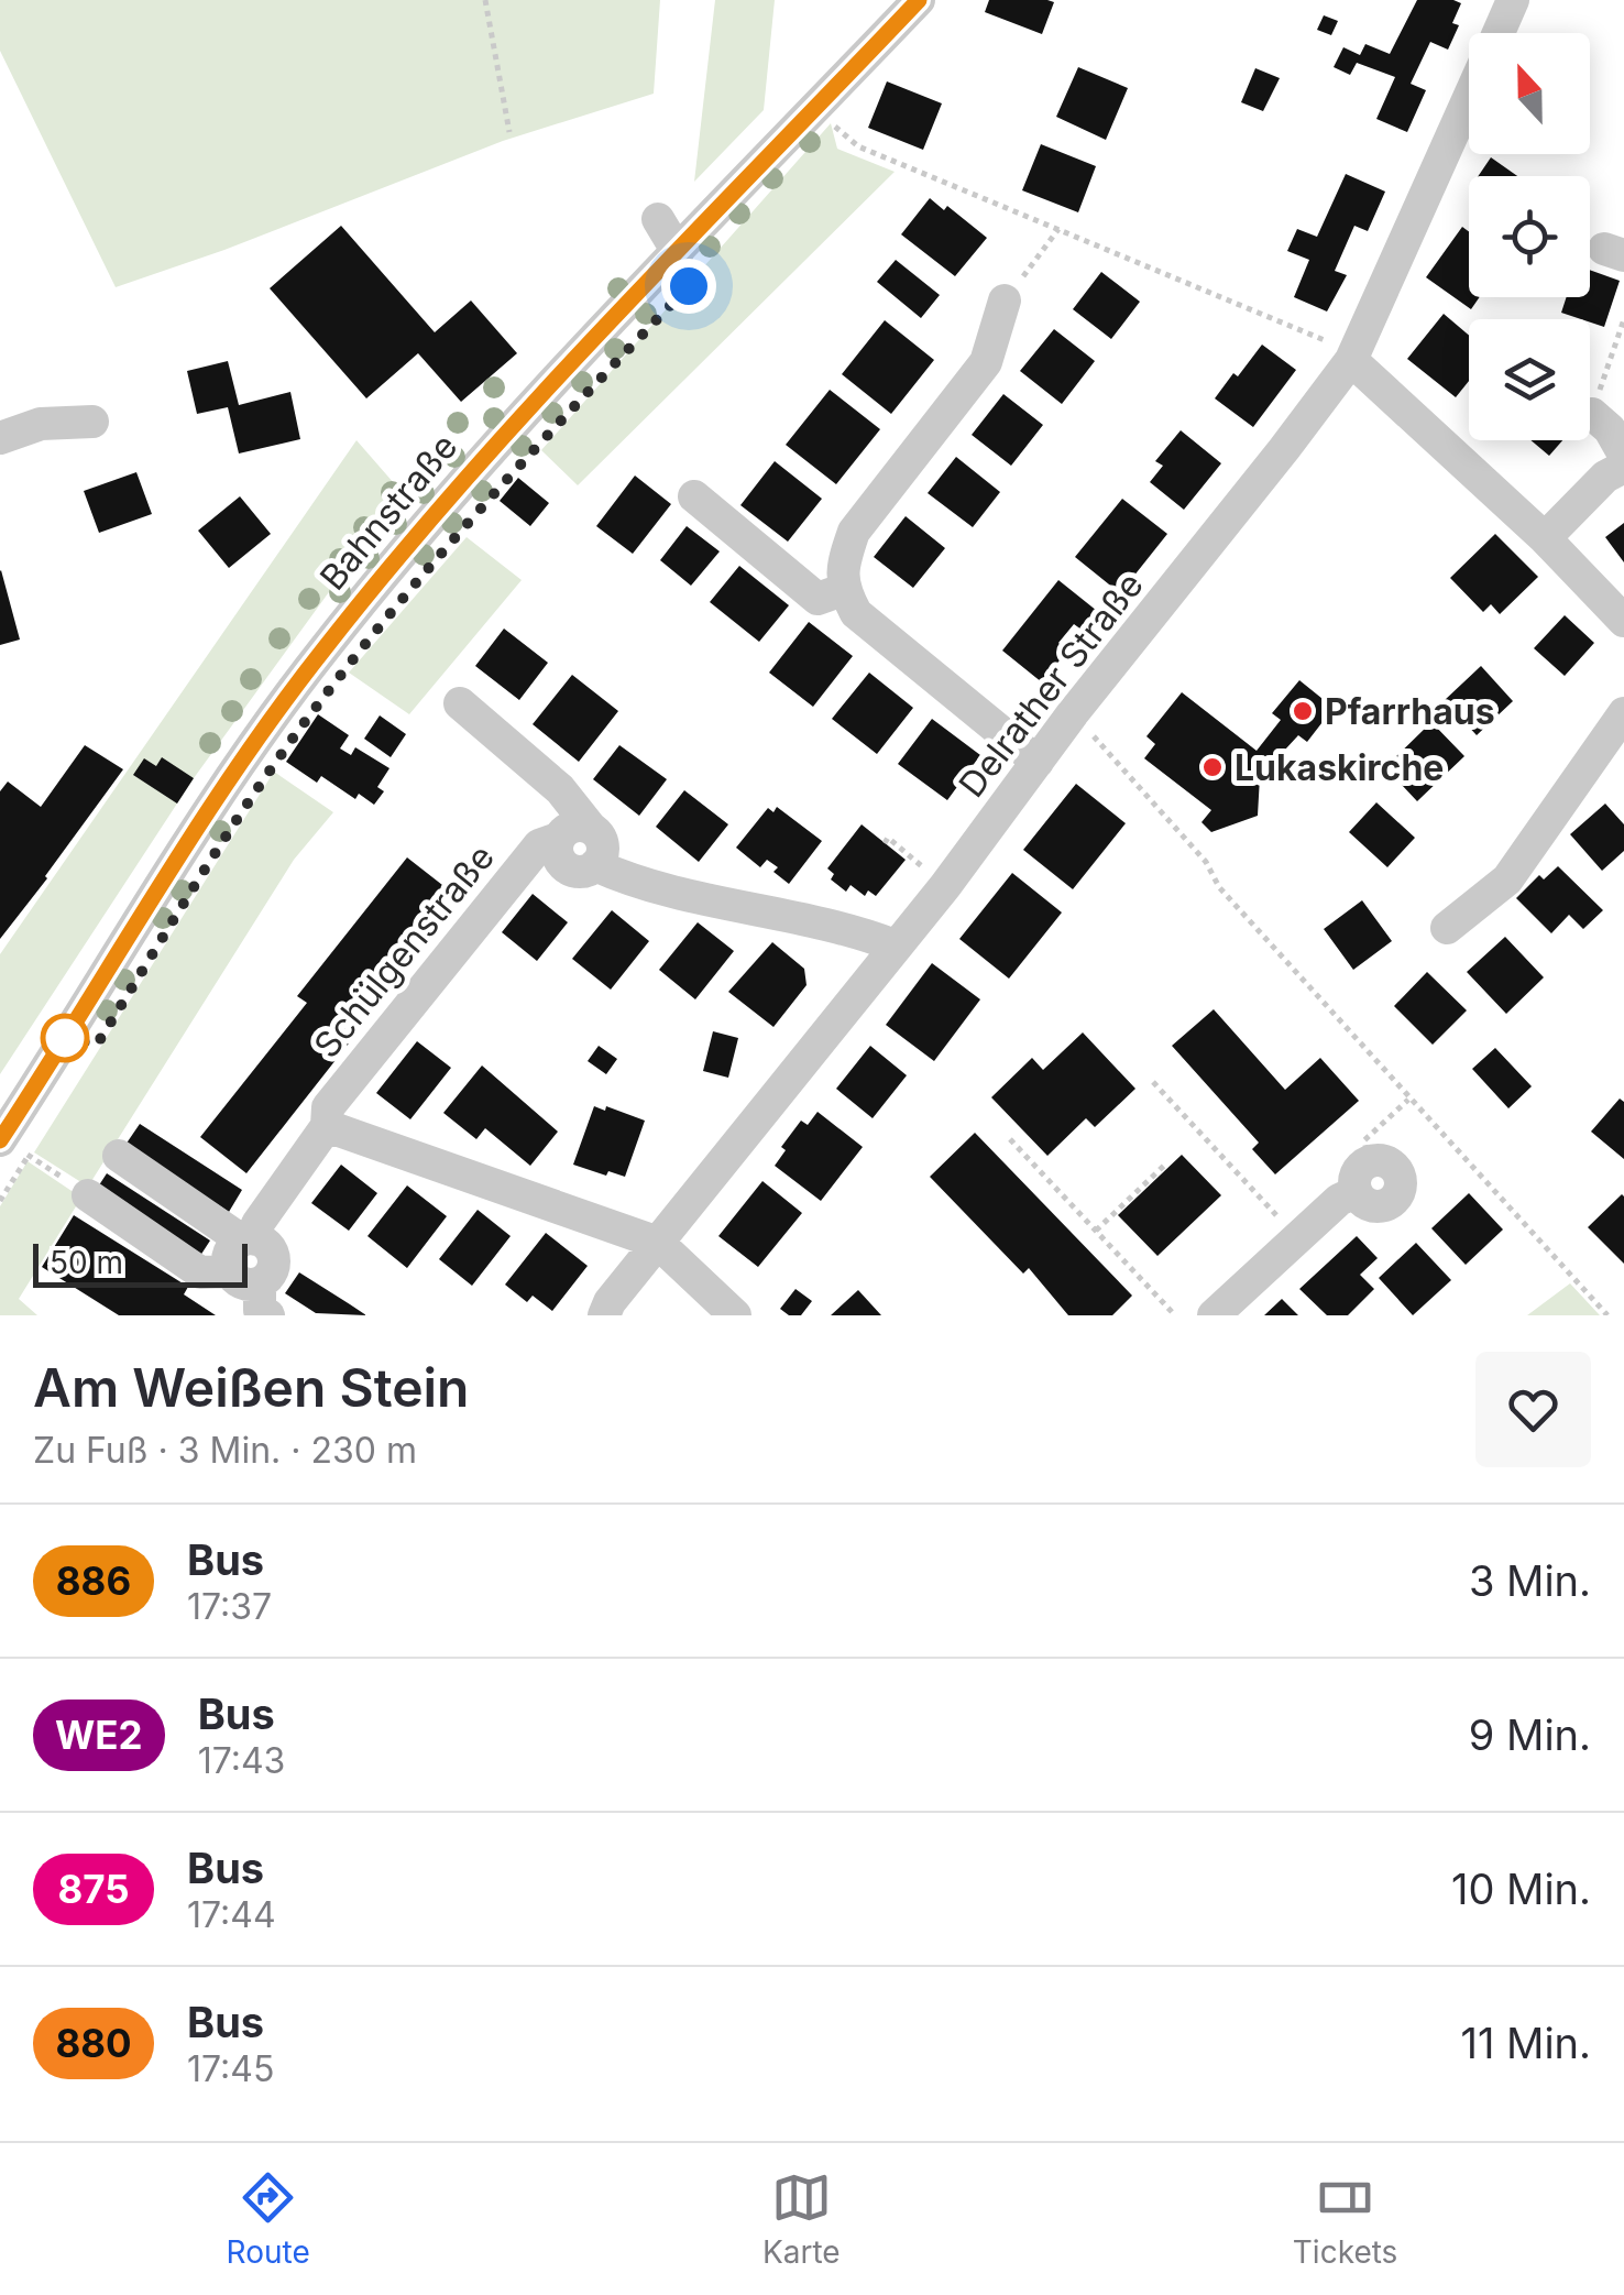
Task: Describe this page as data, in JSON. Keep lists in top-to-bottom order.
{
  "streets": {
    "street": ["Bahnstraße", "Delrather Straße", "Schülgenstraße"]
  },
  "places": ["Pfarrhaus", "Lukaskirche"],
  "lines": ["bus line 886"],
  "scale_bar": "50 m",
  "north": "top",
  "page": {
    "scale": "50 m",
    "heading": ["Am Weißen Stein", "Zu Fuß · 3 Min. · 230 m"],
    "list": [
      {
        "mark": "886",
        "name": "Bus",
        "note": "17:37",
        "value": "3 Min."
      },
      {
        "mark": "WE2",
        "name": "Bus",
        "note": "17:43",
        "value": "9 Min."
      },
      {
        "mark": "875",
        "name": "Bus",
        "note": "17:44",
        "value": "10 Min."
      },
      {
        "mark": "880",
        "name": "Bus",
        "note": "17:45",
        "value": "11 Min."
      }
    ],
    "tabs": ["Route", "Karte", "Tickets"]
  }
}
